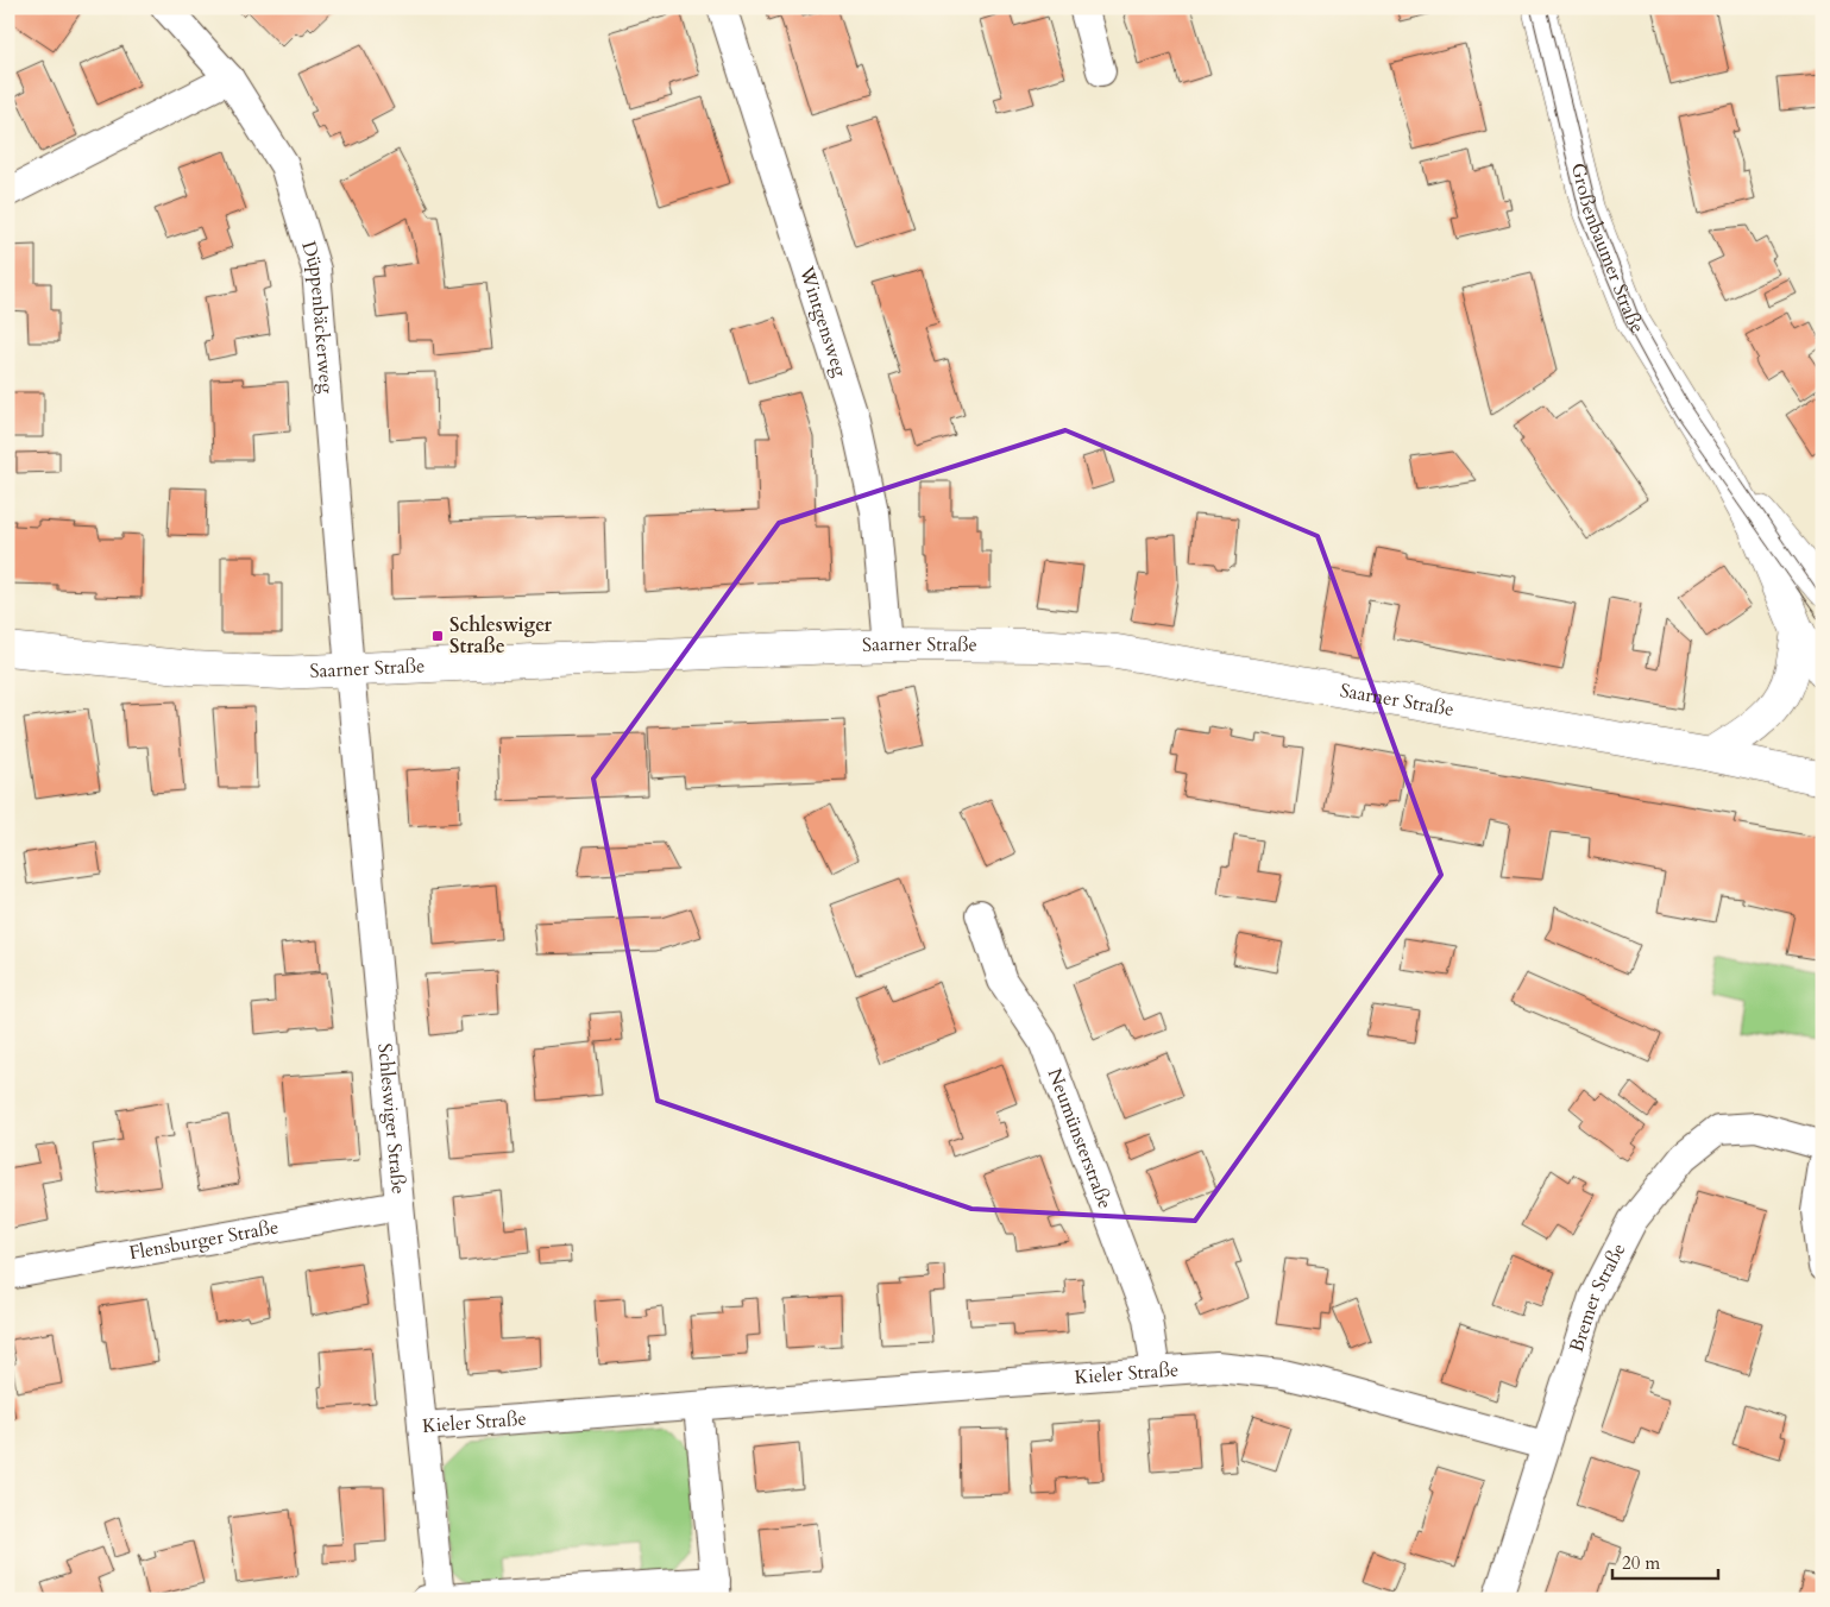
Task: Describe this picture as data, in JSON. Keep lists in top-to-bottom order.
{
  "streets": {
    "main road": ["Großenbaumer Straße", "Saarner Straße"],
    "street": [
      "Düppenbäckerweg",
      "Wintgensweg",
      "Schleswiger Straße",
      "Neumünsterstraße",
      "Flensburger Straße",
      "Bremer Straße",
      "Kieler Straße"
    ]
  },
  "crossings": [
    ["Düppenbäckerweg", "Saarner Straße"],
    ["Düppenbäckerweg", "Schleswiger Straße"],
    ["Wintgensweg", "Saarner Straße"],
    ["Saarner Straße", "Schleswiger Straße"],
    ["Schleswiger Straße", "Flensburger Straße"],
    ["Schleswiger Straße", "Kieler Straße"],
    ["Neumünsterstraße", "Kieler Straße"],
    ["Bremer Straße", "Kieler Straße"]
  ],
  "places": {
    "transit": ["Schleswiger Straße"]
  },
  "scale_bar": "20 m"
}
